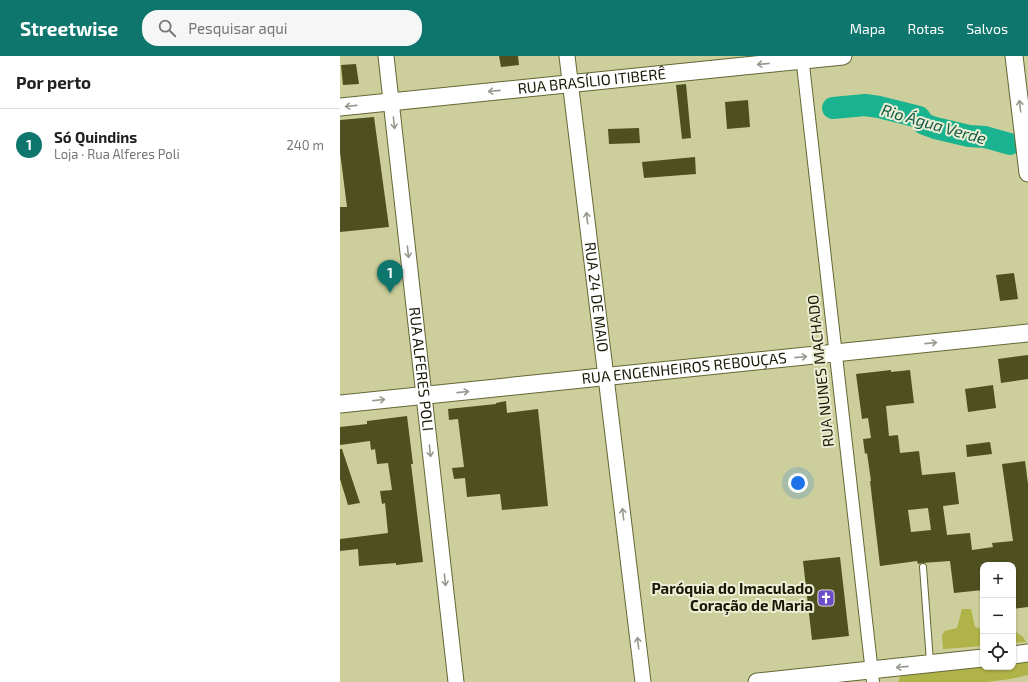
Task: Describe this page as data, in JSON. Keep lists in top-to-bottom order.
{
  "streets": {
    "main road": ["RUA BRASÍLIO ITIBERÊ", "RUA ENGENHEIROS REBOUÇAS"],
    "street": ["RUA 24 DE MAIO", "RUA ALFERES POLI", "RUA NUNES MACHADO"]
  },
  "crossings": [
    ["RUA BRASÍLIO ITIBERÊ", "RUA 24 DE MAIO"],
    ["RUA BRASÍLIO ITIBERÊ", "RUA ALFERES POLI"],
    ["RUA BRASÍLIO ITIBERÊ", "RUA NUNES MACHADO"],
    ["RUA 24 DE MAIO", "RUA ENGENHEIROS REBOUÇAS"],
    ["RUA ALFERES POLI", "RUA ENGENHEIROS REBOUÇAS"],
    ["RUA ENGENHEIROS REBOUÇAS", "RUA NUNES MACHADO"]
  ],
  "one_way": [
    "RUA BRASÍLIO ITIBERÊ",
    "RUA 24 DE MAIO",
    "RUA ALFERES POLI",
    "RUA ENGENHEIROS REBOUÇAS"
  ],
  "water": ["Rio Água Verde"],
  "places": {
    "church": ["Paróquia do Imaculado Coração de Maria"]
  },
  "page": {
    "header": "Streetwise",
    "search": "Pesquisar aqui",
    "nav": ["Mapa", "Rotas", "Salvos"],
    "heading": "Por perto",
    "list": [
      {
        "mark": "1",
        "name": "Só Quindins",
        "note": "Loja · Rua Alferes Poli",
        "value": "240 m"
      }
    ],
    "pins": "1",
    "map_buttons": ["+", "−"]
  }
}
